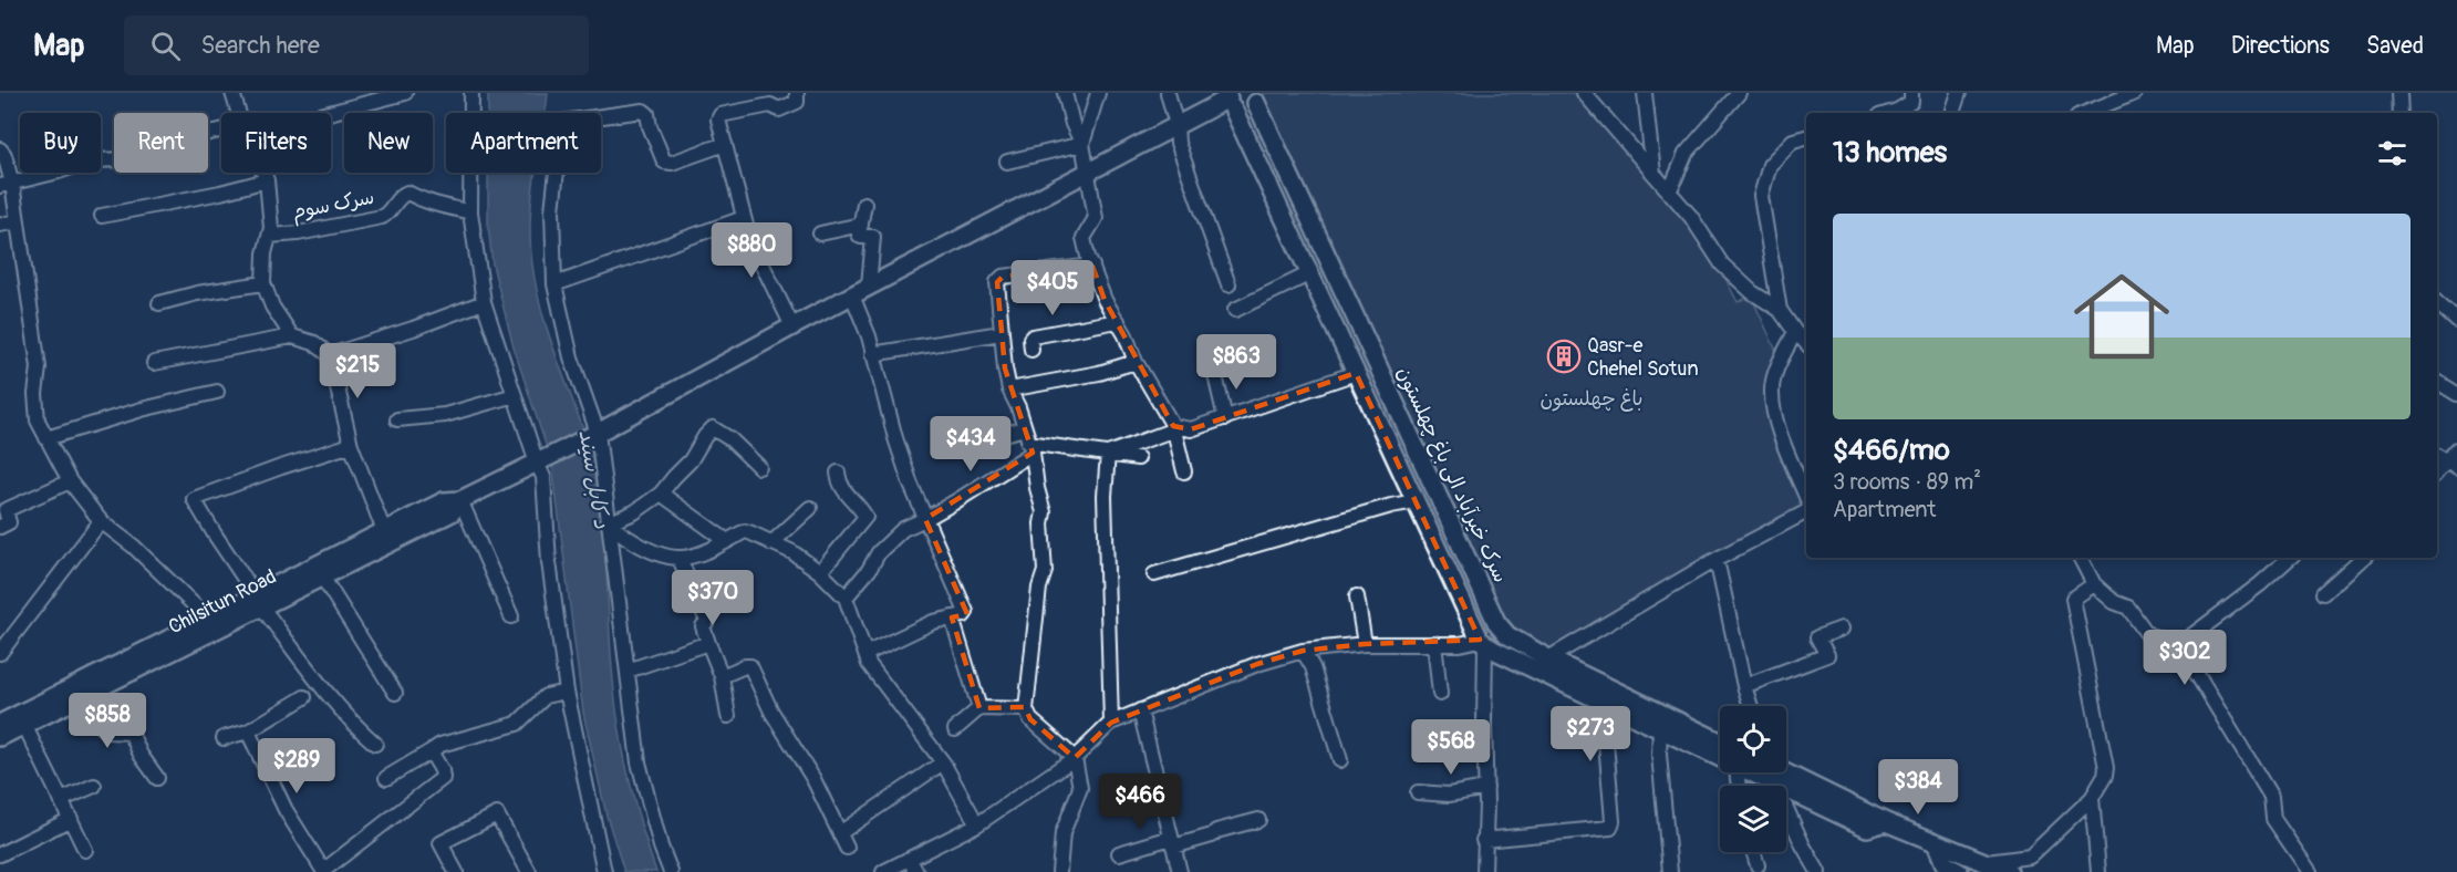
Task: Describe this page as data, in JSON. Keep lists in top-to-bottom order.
{
  "streets": {
    "main road": ["سرک خیرآباد الی باغ چهلستون", "Chilsitun Road"],
    "street": ["سرک سوم"]
  },
  "crossings": [
    ["سرک خیرآباد الی باغ چهلستون", "Chilsitun Road"]
  ],
  "water": ["د کابل سيند"],
  "parks": ["باغ چهلستون"],
  "places": {
    "building": ["Qasr-e Chehel Sotun"]
  },
  "page": {
    "header": "Map",
    "search": "Search here",
    "nav": ["Map", "Directions", "Saved"],
    "chip": [
      "Buy",
      "Rent",
      "Filters",
      "New",
      "Apartment"
    ],
    "heading": "13 homes",
    "list": [
      {
        "name": "$466/mo",
        "note": "3 rooms · 89 m² · Apartment"
      }
    ],
    "price": [
      "$880",
      "$405",
      "$863",
      "$215",
      "$434",
      "$370",
      "$302",
      "$858",
      "$273",
      "$568",
      "$289",
      "$384",
      "$466"
    ]
  }
}
